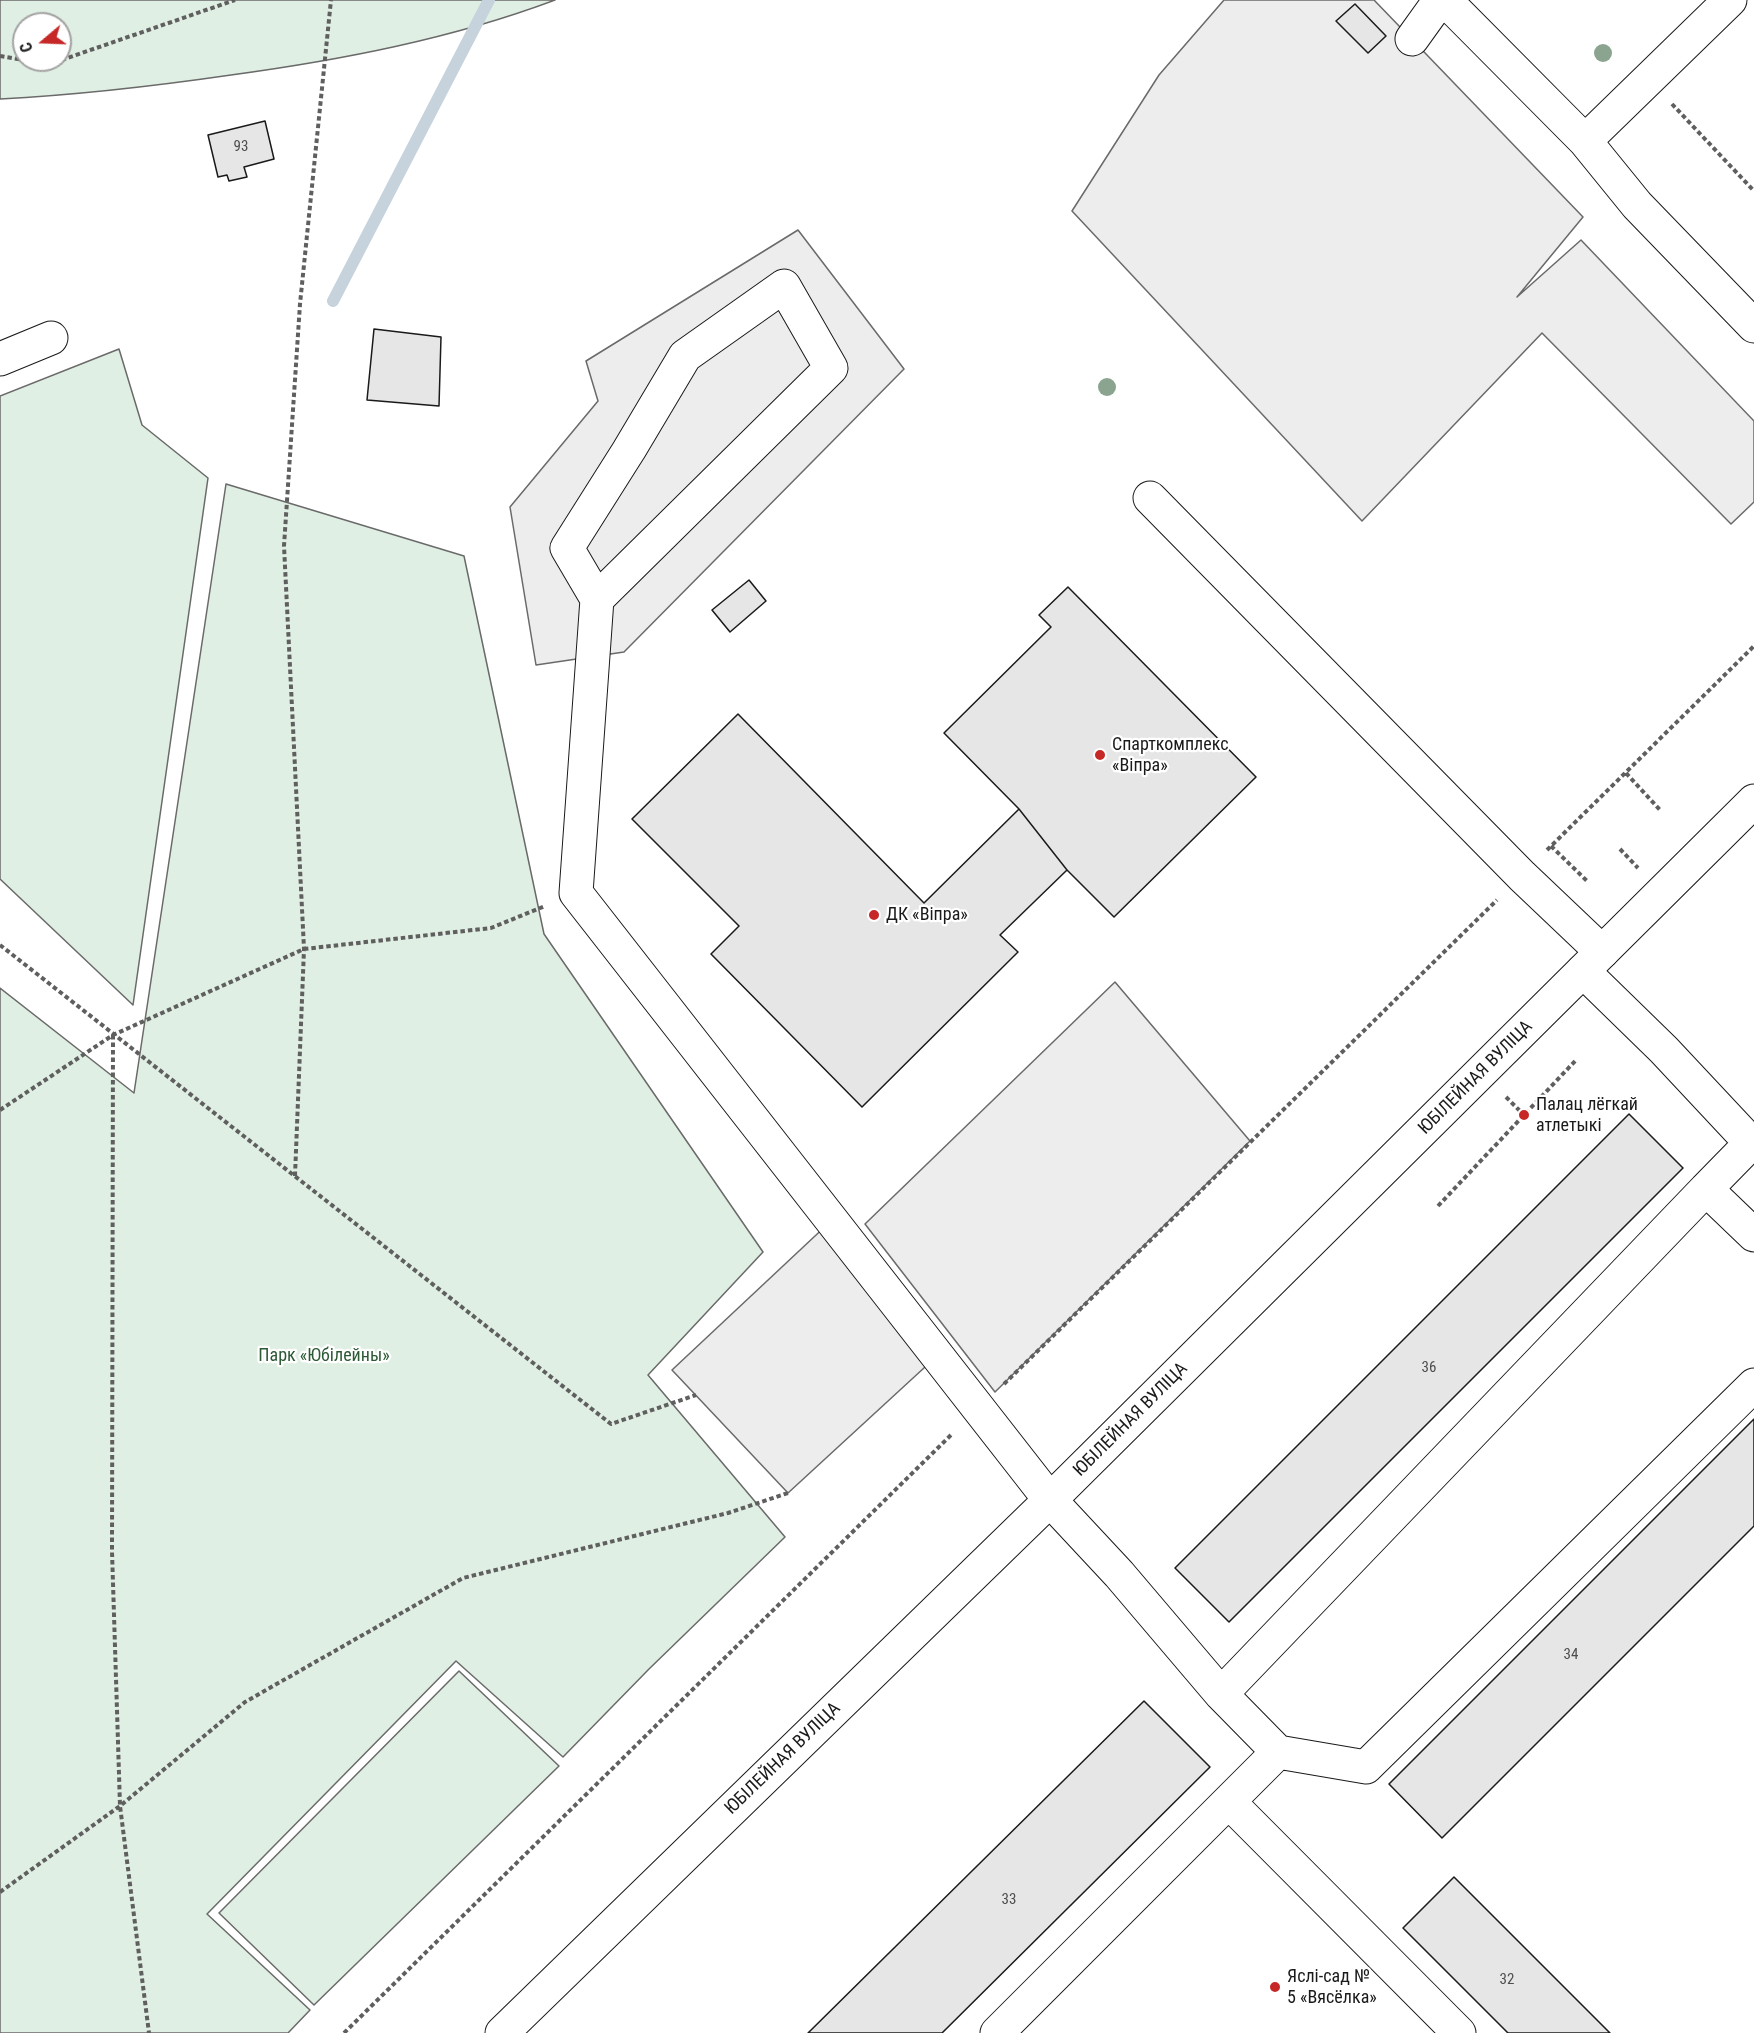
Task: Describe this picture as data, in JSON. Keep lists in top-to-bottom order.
{
  "streets": {
    "main road": ["ЮБІЛЕЙНАЯ ВУЛІЦА"]
  },
  "parks": ["Парк «Юбілейны»"],
  "places": [
    "Спарткомплекс «Віпра»",
    "ДК «Віпра»",
    "Палац лёгкай атлетыкі",
    "Яслі-сад № 5 «Вясёлка»"
  ],
  "house_numbers": [
    "93",
    "36",
    "34",
    "33",
    "32"
  ],
  "north": "left"
}
